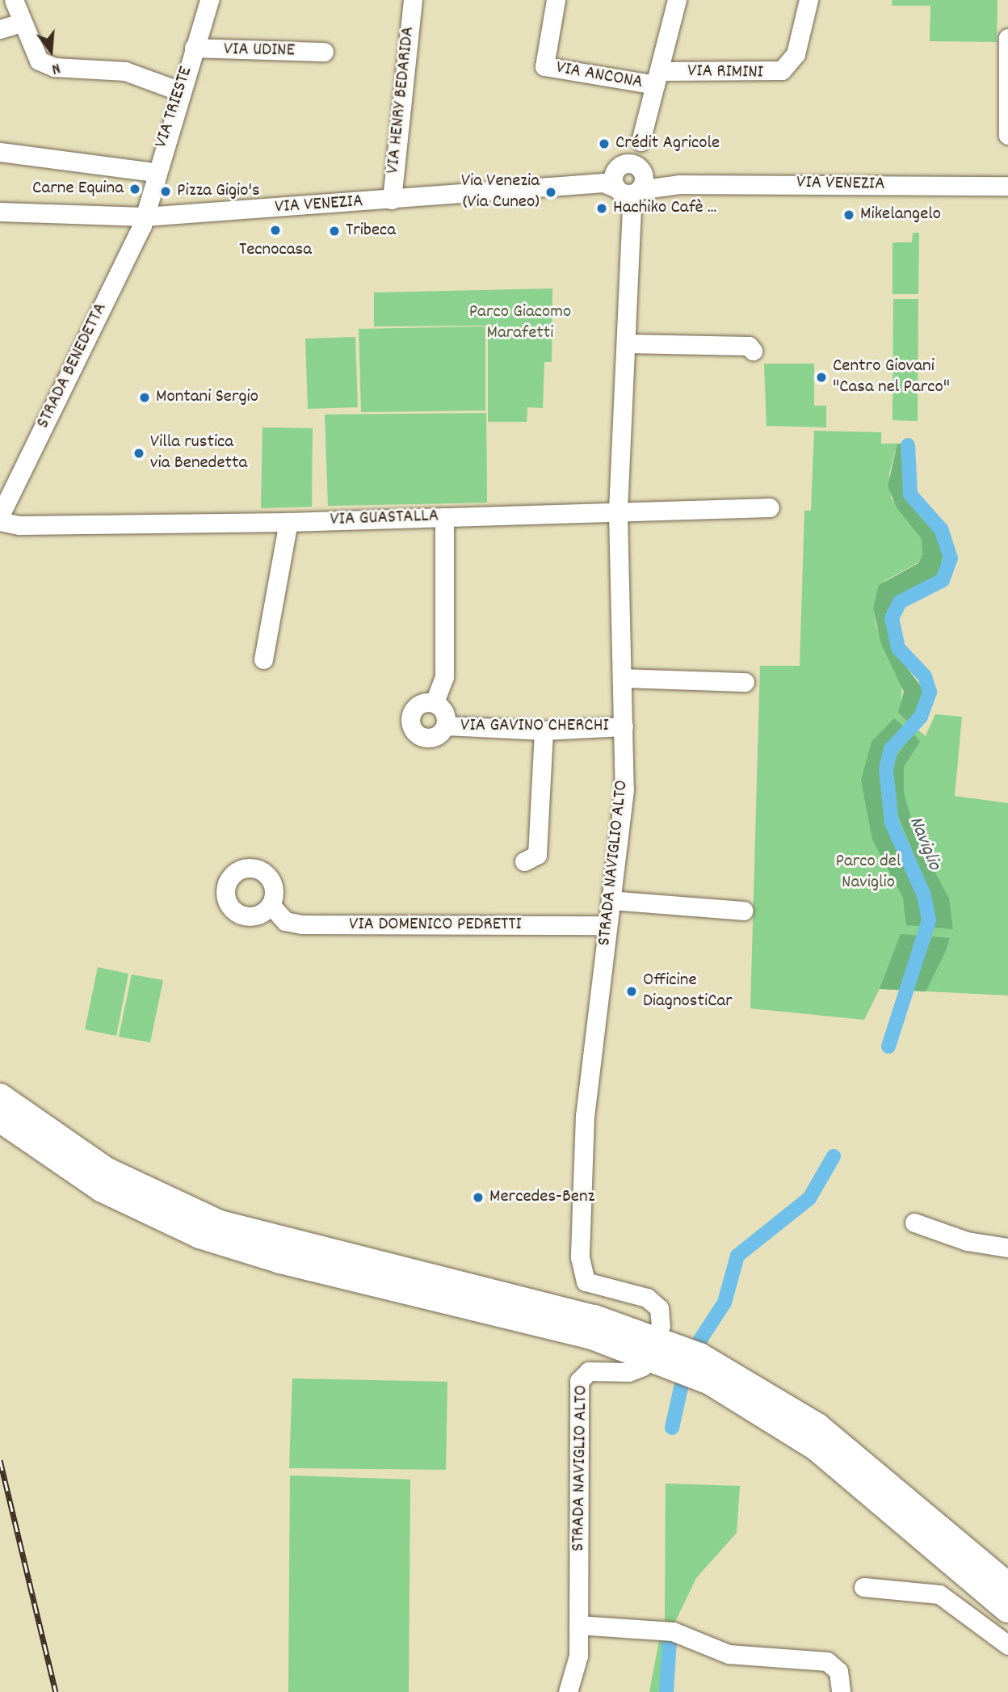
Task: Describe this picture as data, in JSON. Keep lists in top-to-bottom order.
{
  "streets": {
    "street": [
      "VIA UDINE",
      "VIA RIMINI",
      "VIA ANCONA",
      "VIA HENRY BEDARIDA",
      "VIA TRIESTE",
      "VIA VENEZIA",
      "STRADA BENEDETTA",
      "VIA GUASTALLA",
      "VIA GAVINO CHERCHI",
      "STRADA NAVIGLIO ALTO",
      "VIA DOMENICO PEDRETTI"
    ]
  },
  "crossings": [
    ["VIA UDINE", "VIA TRIESTE"],
    ["VIA RIMINI", "VIA ANCONA"],
    ["VIA RIMINI", "STRADA NAVIGLIO ALTO"],
    ["VIA ANCONA", "STRADA NAVIGLIO ALTO"],
    ["VIA HENRY BEDARIDA", "VIA VENEZIA"],
    ["VIA TRIESTE", "VIA VENEZIA"],
    ["VIA TRIESTE", "STRADA BENEDETTA"],
    ["VIA VENEZIA", "STRADA BENEDETTA"],
    ["VIA VENEZIA", "STRADA NAVIGLIO ALTO"],
    ["VIA GUASTALLA", "STRADA NAVIGLIO ALTO"],
    ["VIA GAVINO CHERCHI", "STRADA NAVIGLIO ALTO"],
    ["STRADA NAVIGLIO ALTO", "VIA DOMENICO PEDRETTI"]
  ],
  "water": ["Naviglio"],
  "parks": ["Parco Giacomo Marafetti", "Parco del Naviglio"],
  "places": [
    "Crédit Agricole",
    "Carne Equina",
    "Pizza Gigio's",
    "Via Venezia (Via Cuneo)",
    "Hachiko Cafè ...",
    "Mikelangelo",
    "Tecnocasa",
    "Tribeca",
    "Centro Giovani \"Casa nel Parco\"",
    "Montani Sergio",
    "Villa rustica via Benedetta",
    "Officine DiagnostiCar",
    "Mercedes-Benz"
  ],
  "north": "bottom"
}
